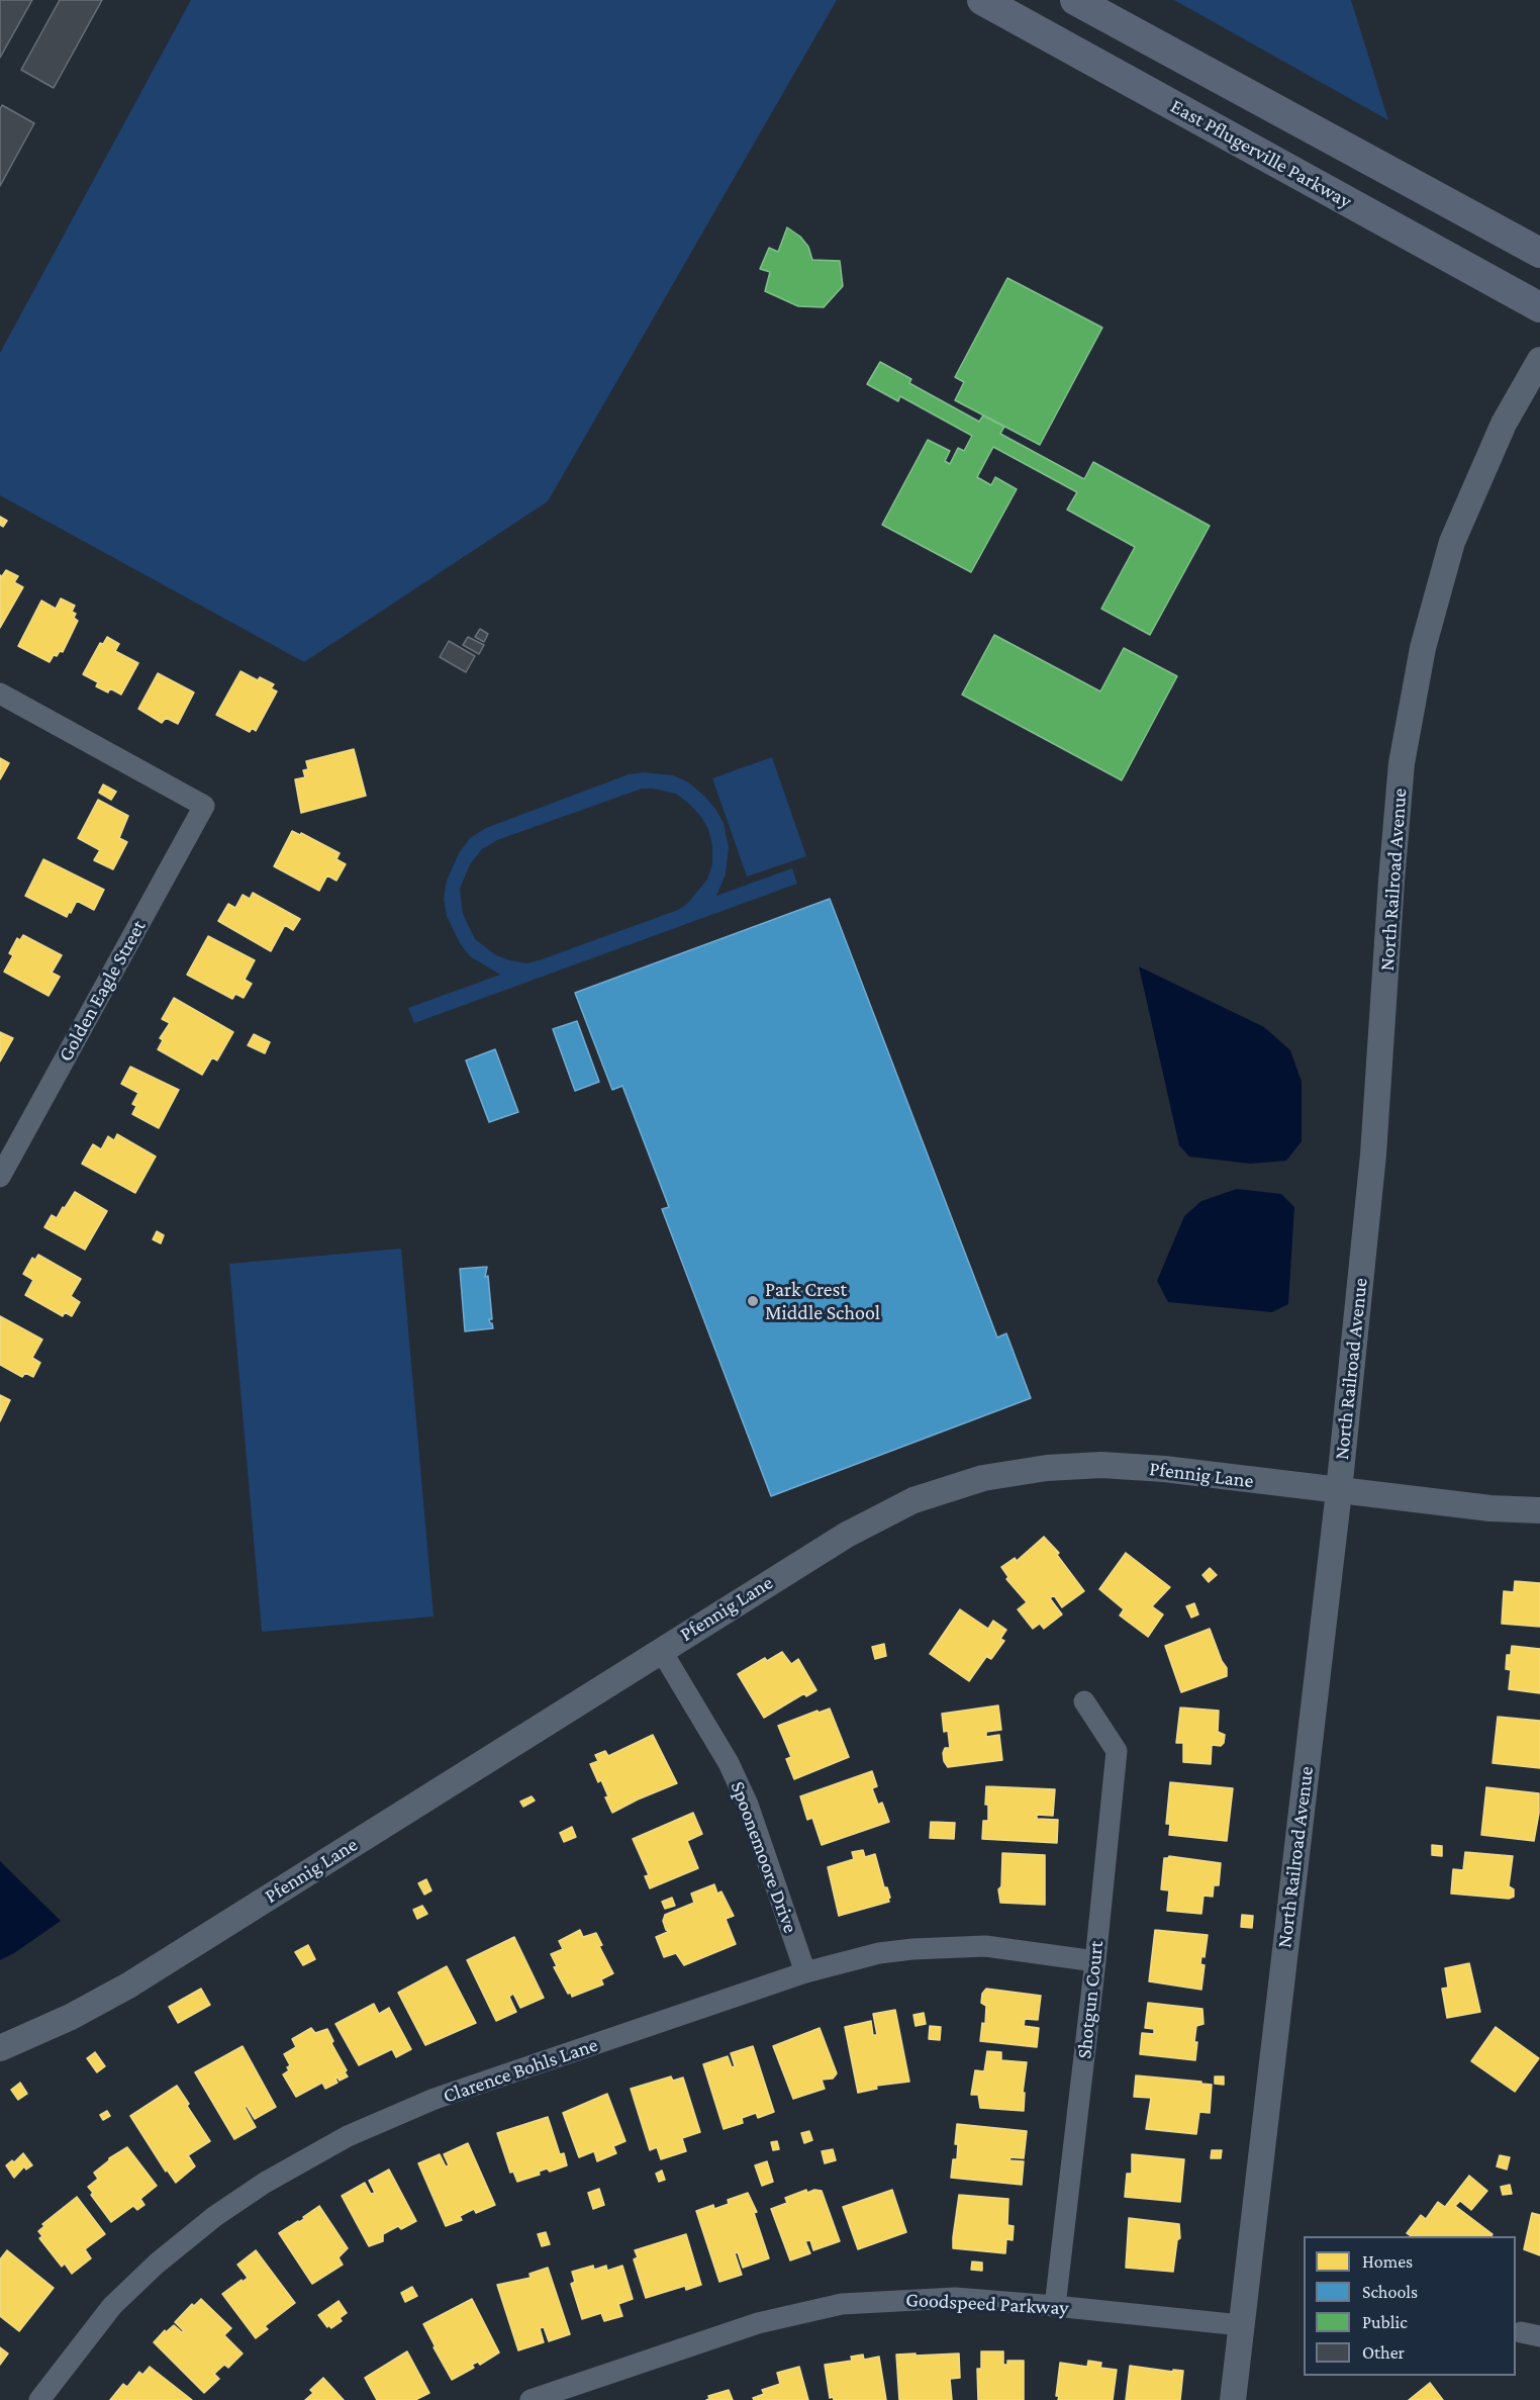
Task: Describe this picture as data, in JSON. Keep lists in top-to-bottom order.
{
  "streets": {
    "main road": ["East Pflugerville Parkway"],
    "street": [
      "North Railroad Avenue",
      "Golden Eagle Street",
      "Pfennig Lane",
      "Spoonemoore Drive",
      "Shotgun Court",
      "Clarence Bohls Lane",
      "Goodspeed Parkway"
    ]
  },
  "crossings": [
    ["North Railroad Avenue", "Pfennig Lane"],
    ["North Railroad Avenue", "Goodspeed Parkway"],
    ["Pfennig Lane", "Spoonemoore Drive"],
    ["Spoonemoore Drive", "Clarence Bohls Lane"],
    ["Shotgun Court", "Clarence Bohls Lane"],
    ["Shotgun Court", "Goodspeed Parkway"]
  ],
  "places": ["Park Crest Middle School"],
  "legend": [
    "Homes",
    "Schools",
    "Public",
    "Other"
  ]
}
